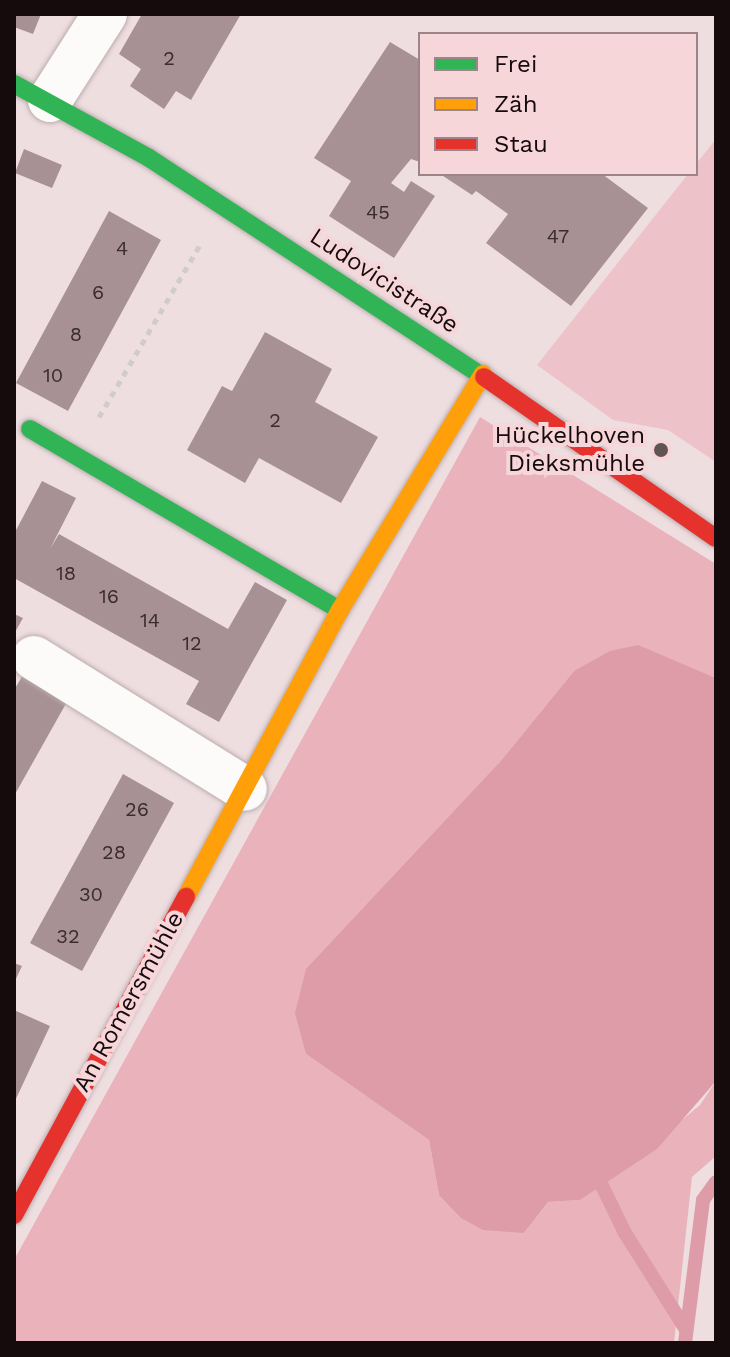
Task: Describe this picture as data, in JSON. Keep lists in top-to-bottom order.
{
  "streets": {
    "street": ["Ludovicistraße", "An Romersmühle"]
  },
  "crossings": [
    ["Ludovicistraße", "An Romersmühle"]
  ],
  "places": ["Hückelhoven Dieksmühle"],
  "house_numbers": [
    "2",
    "45",
    "47",
    "4",
    "6",
    "8",
    "10",
    "2",
    "18",
    "16",
    "14",
    "12",
    "26",
    "28",
    "30",
    "32"
  ],
  "legend": ["Frei", "Zäh", "Stau"]
}
